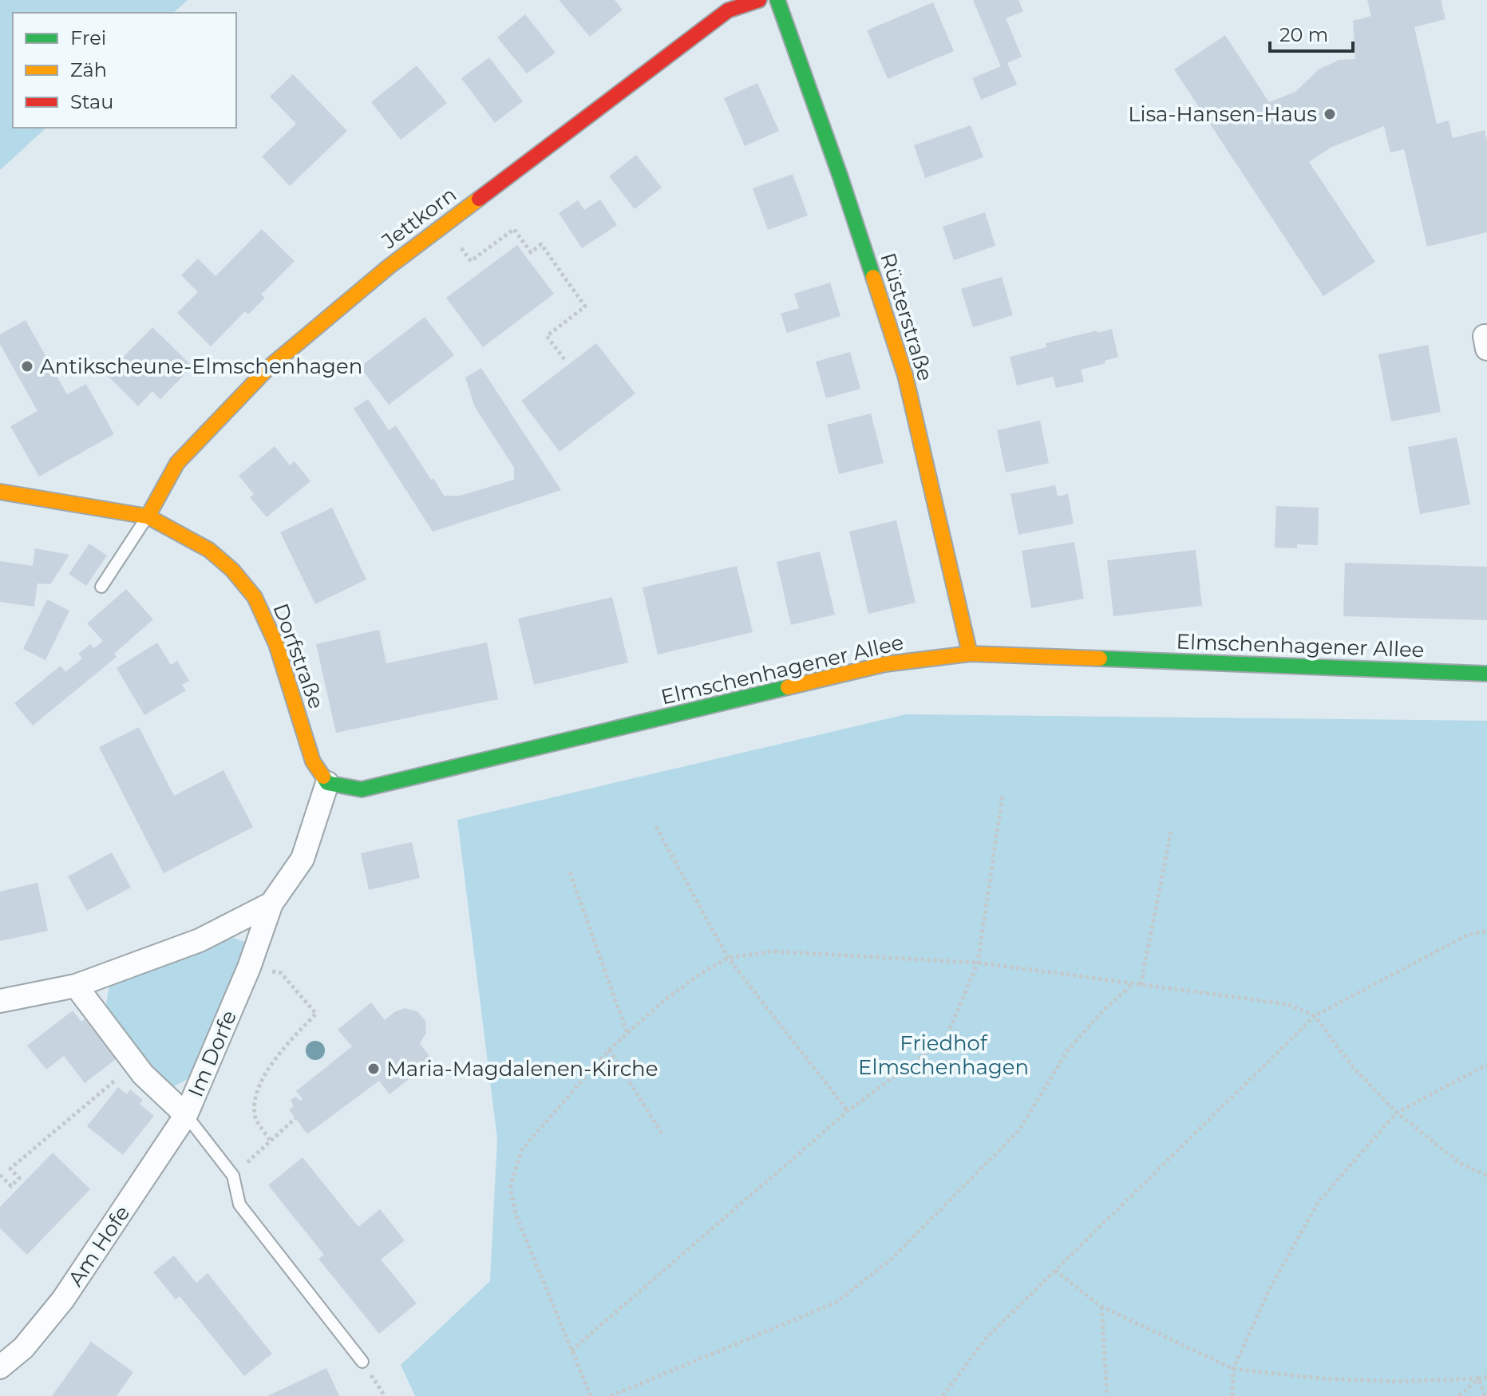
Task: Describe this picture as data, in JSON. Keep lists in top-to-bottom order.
{
  "streets": {
    "street": [
      "Jettkorn",
      "Rüsterstraße",
      "Elmschenhagener Allee",
      "Dorfstraße",
      "Im Dorfe",
      "Am Hofe"
    ]
  },
  "crossings": [
    ["Jettkorn", "Dorfstraße"],
    ["Rüsterstraße", "Elmschenhagener Allee"],
    ["Elmschenhagener Allee", "Dorfstraße"],
    ["Elmschenhagener Allee", "Im Dorfe"],
    ["Dorfstraße", "Im Dorfe"],
    ["Im Dorfe", "Am Hofe"]
  ],
  "parks": ["Friedhof Elmschenhagen"],
  "places": ["Lisa-Hansen-Haus", "Antikscheune-Elmschenhagen", "Maria-Magdalenen-Kirche"],
  "legend": ["Frei", "Zäh", "Stau"],
  "scale_bar": "20 m"
}
